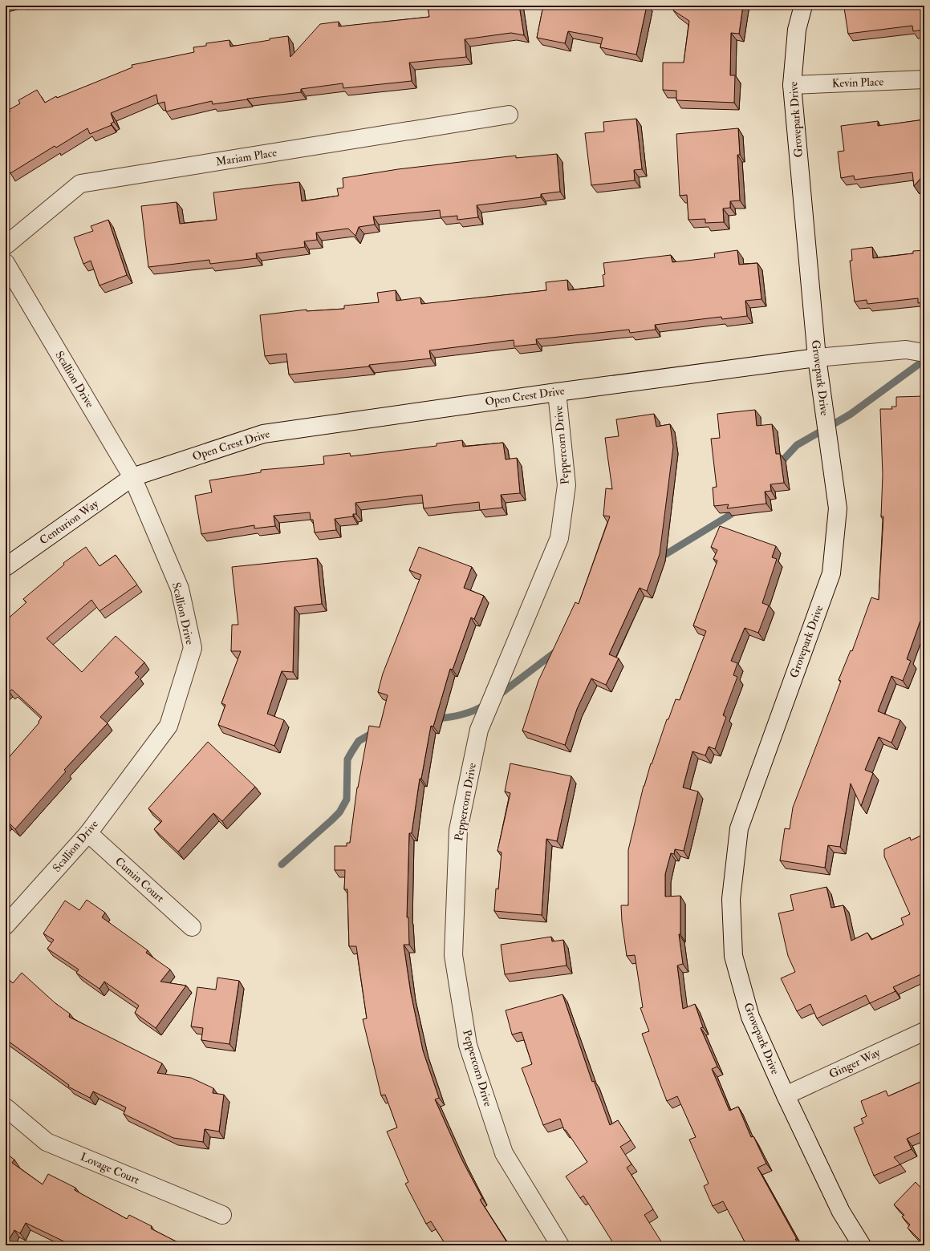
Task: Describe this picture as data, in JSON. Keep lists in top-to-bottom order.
{
  "streets": {
    "street": [
      "Kevin Place",
      "Grovepark Drive",
      "Mariam Place",
      "Scallion Drive",
      "Open Crest Drive",
      "Peppercorn Drive",
      "Centurion Way",
      "Cumin Court",
      "Ginger Way",
      "Lovage Court"
    ]
  },
  "crossings": [
    ["Kevin Place", "Grovepark Drive"],
    ["Grovepark Drive", "Open Crest Drive"],
    ["Grovepark Drive", "Ginger Way"],
    ["Scallion Drive", "Open Crest Drive"],
    ["Scallion Drive", "Centurion Way"],
    ["Scallion Drive", "Cumin Court"],
    ["Open Crest Drive", "Peppercorn Drive"],
    ["Open Crest Drive", "Centurion Way"]
  ]
}
